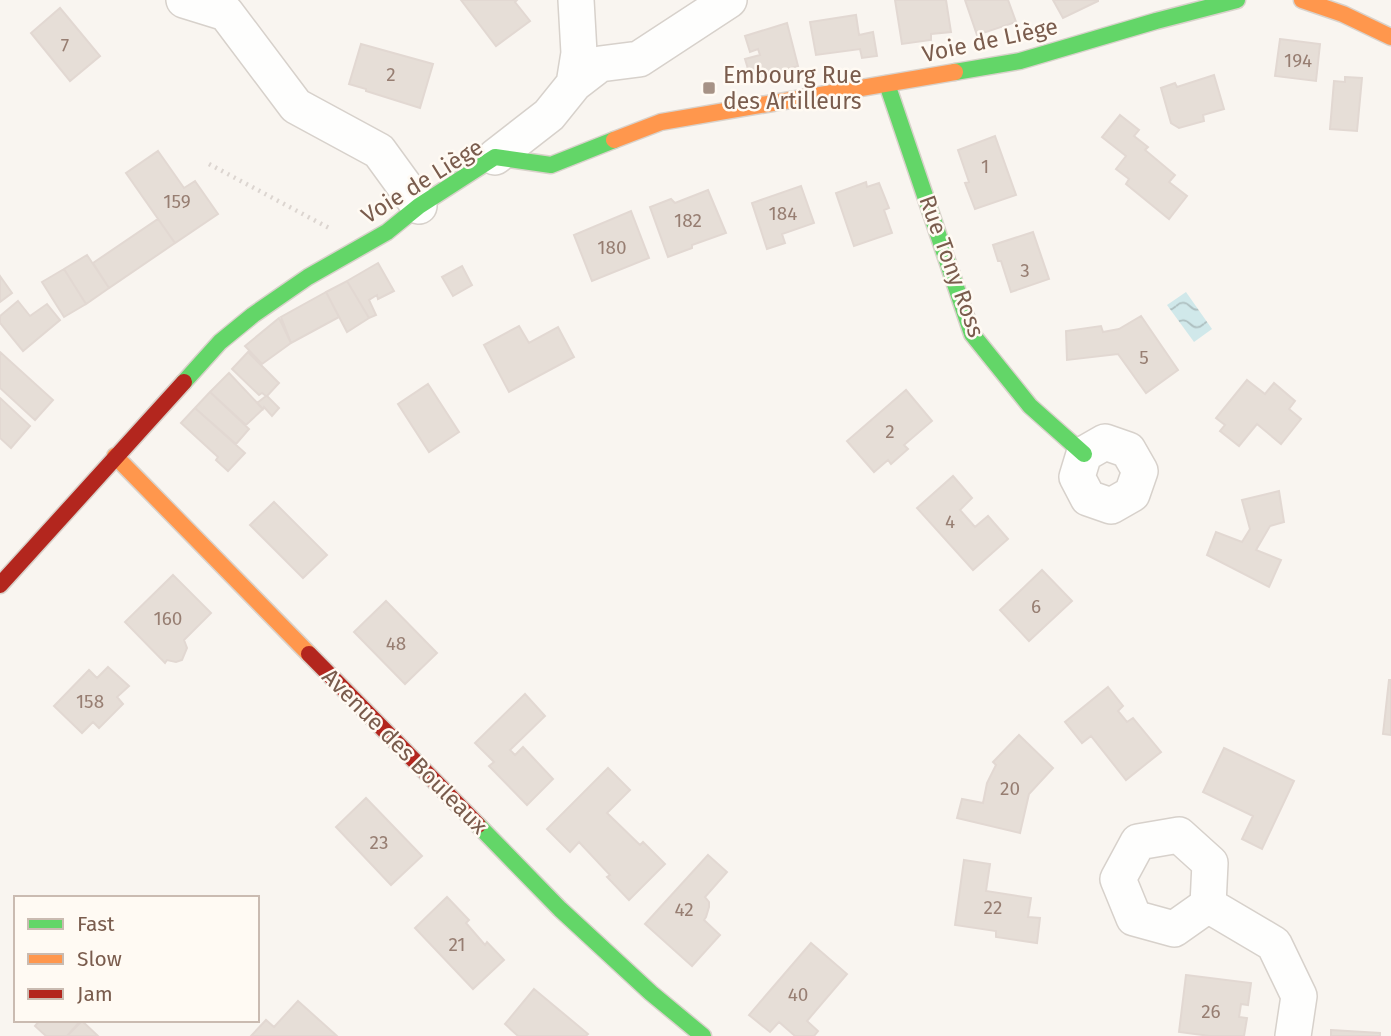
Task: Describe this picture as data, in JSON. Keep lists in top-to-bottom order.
{
  "streets": {
    "street": ["Voie de Liège", "Rue Tony Ross", "Avenue des Bouleaux"]
  },
  "crossings": [
    ["Voie de Liège", "Rue Tony Ross"],
    ["Voie de Liège", "Avenue des Bouleaux"]
  ],
  "places": {
    "transit": ["Embourg Rue des Artilleurs"]
  },
  "house_numbers": [
    "7",
    "194",
    "2",
    "1",
    "159",
    "184",
    "182",
    "180",
    "3",
    "5",
    "2",
    "4",
    "6",
    "160",
    "48",
    "158",
    "20",
    "23",
    "22",
    "42",
    "21",
    "40",
    "26"
  ],
  "legend": ["Fast", "Slow", "Jam"]
}
